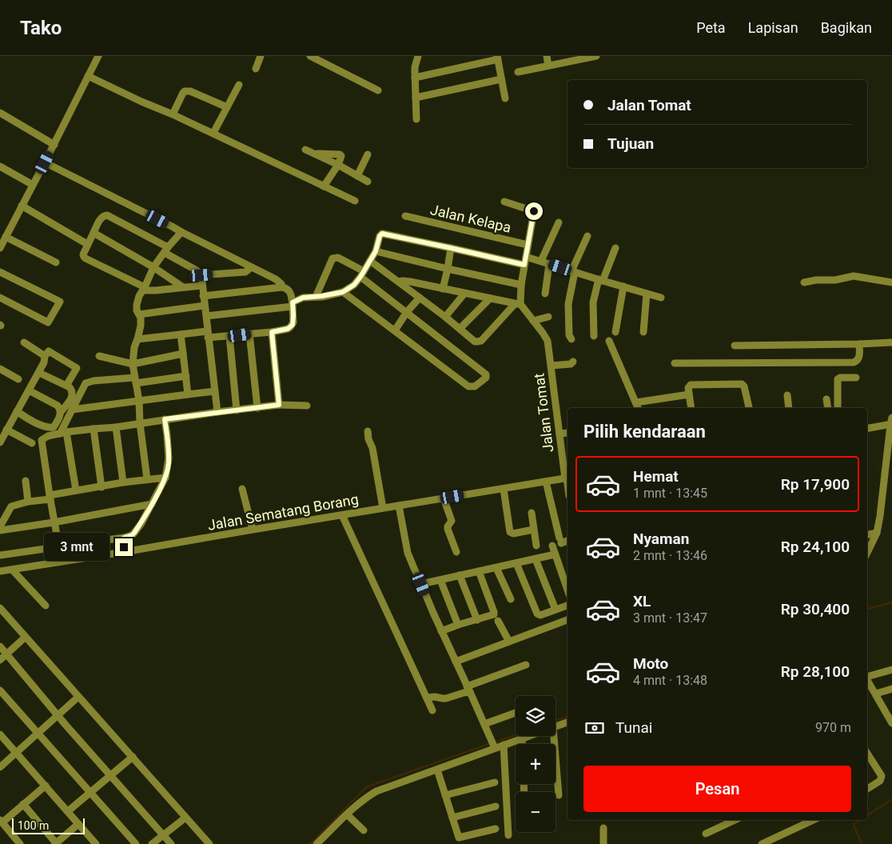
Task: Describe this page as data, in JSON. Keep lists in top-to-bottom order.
{
  "streets": {
    "street": ["Jalan Kelapa", "Jalan Tomat", "Jalan Sematang Borang"]
  },
  "crossings": [
    ["Jalan Tomat", "Jalan Sematang Borang"]
  ],
  "scale_bar": "100 m",
  "page": {
    "header": "Tako",
    "nav": ["Peta", "Lapisan", "Bagikan"],
    "banner": ["Jalan Tomat", "Tujuan"],
    "heading": "Pilih kendaraan",
    "list": [
      {
        "name": "Hemat",
        "note": "1 mnt · 13:45",
        "value": "Rp 17,900"
      },
      {
        "name": "Nyaman",
        "note": "2 mnt · 13:46",
        "value": "Rp 24,100"
      },
      {
        "name": "XL",
        "note": "3 mnt · 13:47",
        "value": "Rp 30,400"
      },
      {
        "name": "Moto",
        "note": "4 mnt · 13:48",
        "value": "Rp 28,100"
      }
    ],
    "bubble": "3 mnt",
    "map_buttons": ["+", "−"],
    "pay": ["Tunai", "970 m"],
    "buttons": "Pesan",
    "scale": "100 m"
  }
}
